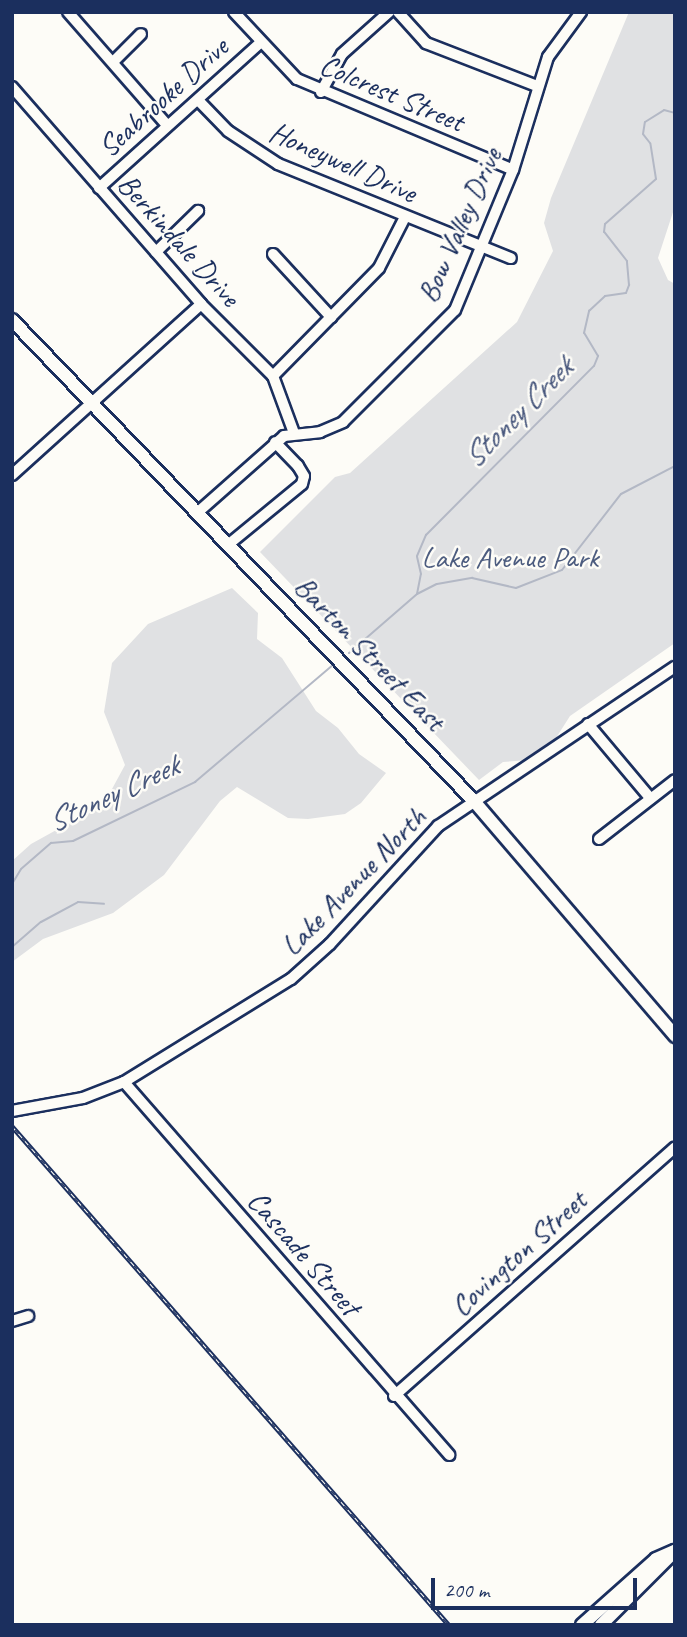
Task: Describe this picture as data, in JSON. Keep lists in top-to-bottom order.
{
  "streets": {
    "main road": ["Barton Street East"],
    "street": [
      "Colcrest Street",
      "Seabrooke Drive",
      "Honeywell Drive",
      "Bow Valley Drive",
      "Berkindale Drive",
      "Lake Avenue North",
      "Cascade Street",
      "Covington Street"
    ]
  },
  "crossings": [
    ["Colcrest Street", "Seabrooke Drive"],
    ["Colcrest Street", "Bow Valley Drive"],
    ["Seabrooke Drive", "Honeywell Drive"],
    ["Seabrooke Drive", "Berkindale Drive"],
    ["Honeywell Drive", "Bow Valley Drive"],
    ["Bow Valley Drive", "Berkindale Drive"],
    ["Bow Valley Drive", "Barton Street East"],
    ["Barton Street East", "Lake Avenue North"],
    ["Lake Avenue North", "Cascade Street"],
    ["Cascade Street", "Covington Street"]
  ],
  "water": ["Stoney Creek"],
  "parks": ["Lake Avenue Park"],
  "scale_bar": "200 m"
}
